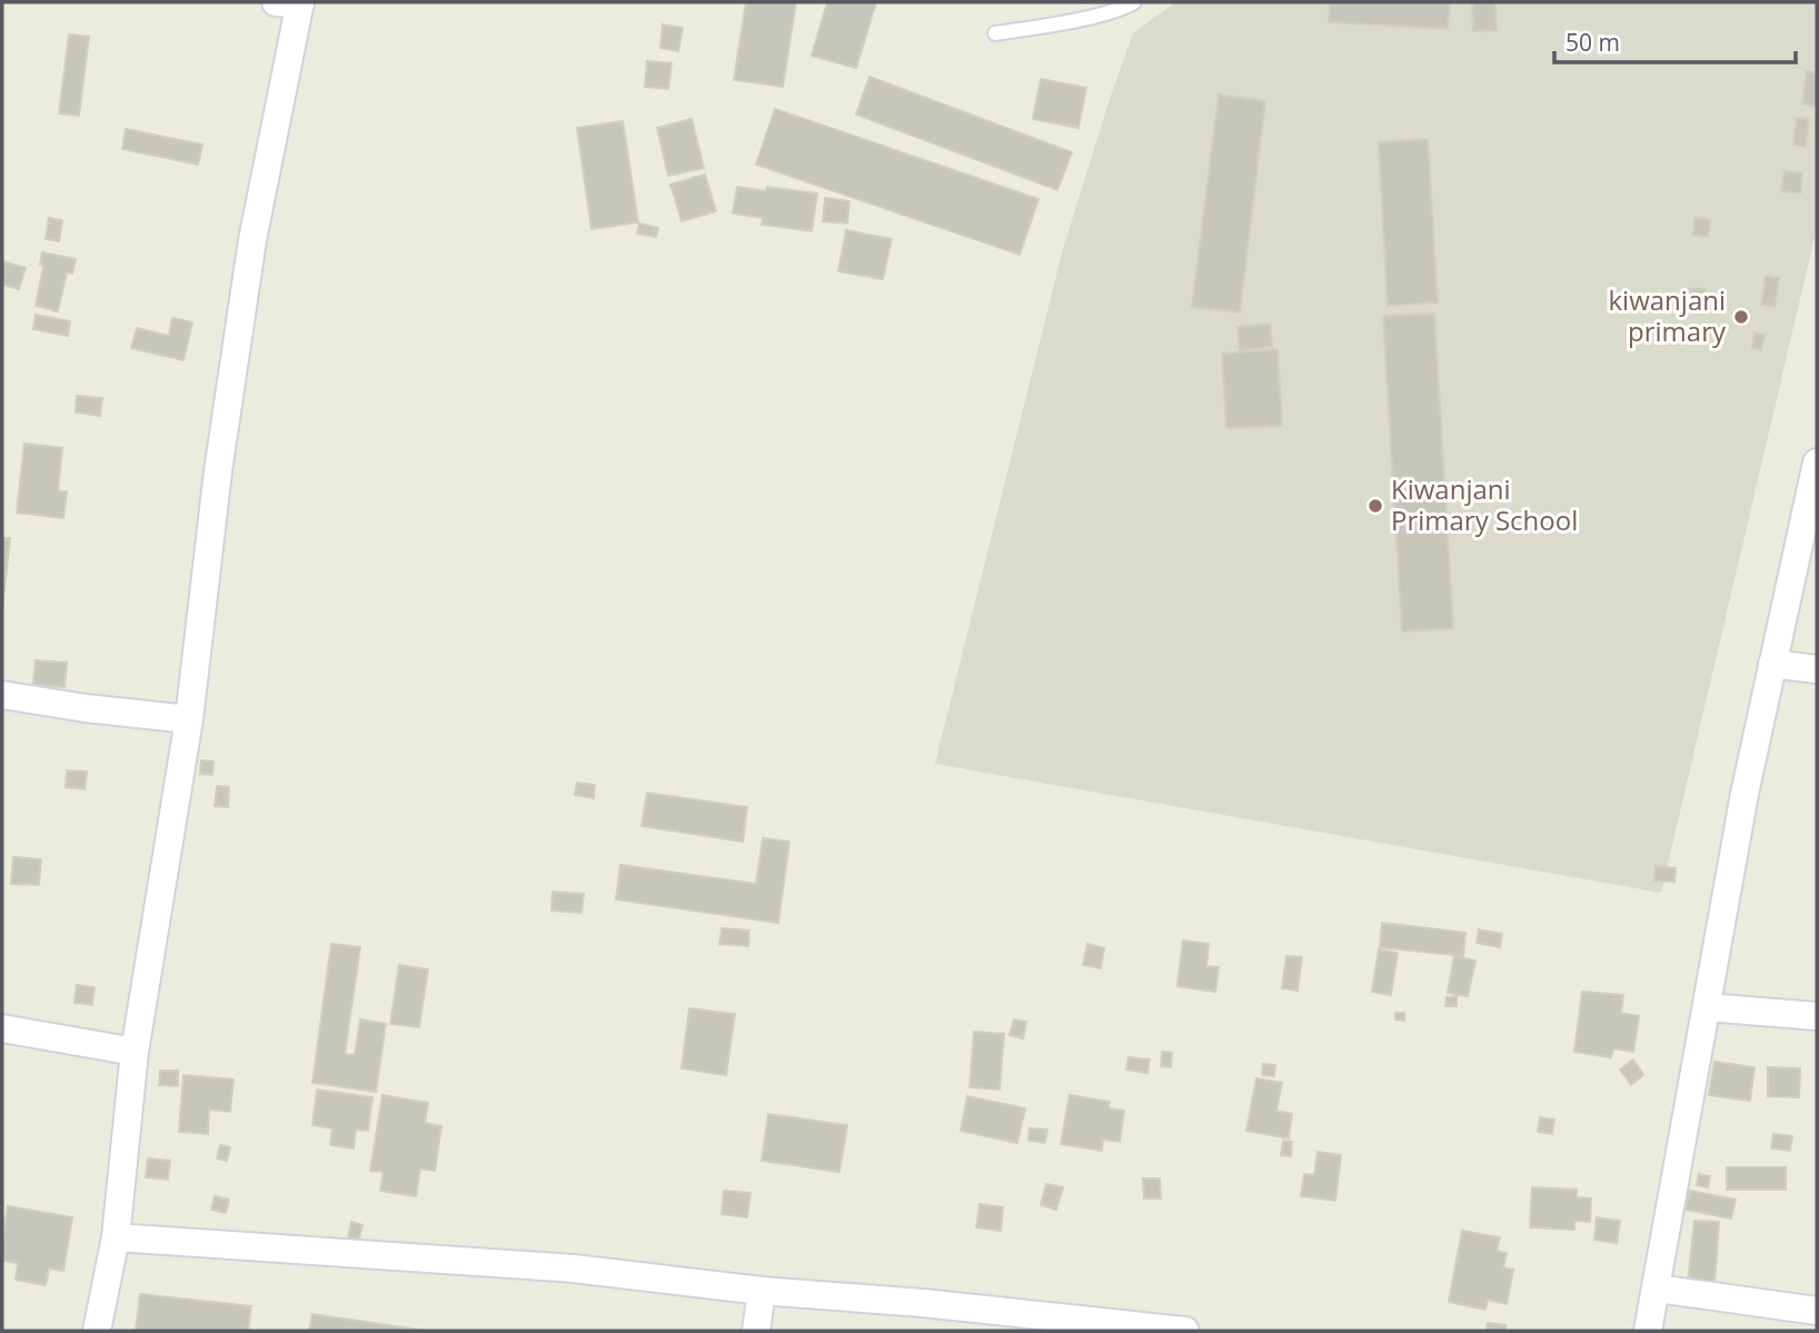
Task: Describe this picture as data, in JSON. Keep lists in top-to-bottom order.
{
  "places": ["kiwanjani primary", "Kiwanjani Primary School"],
  "scale_bar": "50 m"
}
